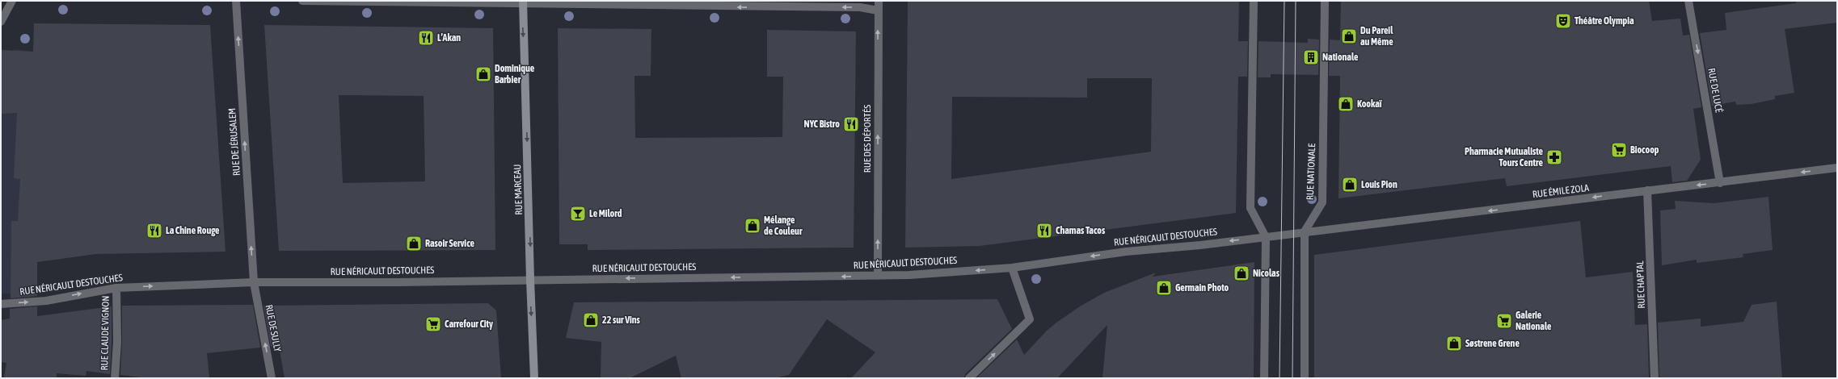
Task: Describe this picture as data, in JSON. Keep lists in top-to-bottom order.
{
  "streets": {
    "street": [
      "RUE DE LUCÉ",
      "RUE DES DÉPORTÉS",
      "RUE DE JÉRUSALEM",
      "RUE NATIONALE",
      "RUE MARCEAU",
      "RUE ÉMILE ZOLA",
      "RUE NÉRICAULT DESTOUCHES",
      "RUE CHAPTAL",
      "RUE DE SULLY",
      "RUE CLAUDE VIGNON"
    ]
  },
  "crossings": [
    ["RUE DE LUCÉ", "RUE ÉMILE ZOLA"],
    ["RUE DES DÉPORTÉS", "RUE NÉRICAULT DESTOUCHES"],
    ["RUE DE JÉRUSALEM", "RUE NÉRICAULT DESTOUCHES"],
    ["RUE DE JÉRUSALEM", "RUE DE SULLY"],
    ["RUE NATIONALE", "RUE ÉMILE ZOLA"],
    ["RUE MARCEAU", "RUE NÉRICAULT DESTOUCHES"],
    ["RUE ÉMILE ZOLA", "RUE NÉRICAULT DESTOUCHES"],
    ["RUE ÉMILE ZOLA", "RUE CHAPTAL"],
    ["RUE NÉRICAULT DESTOUCHES", "RUE DE SULLY"],
    ["RUE NÉRICAULT DESTOUCHES", "RUE CLAUDE VIGNON"]
  ],
  "one_way": [
    "RUE DE LUCÉ",
    "RUE DES DÉPORTÉS",
    "RUE DE JÉRUSALEM",
    "RUE MARCEAU",
    "RUE ÉMILE ZOLA",
    "RUE DE SULLY"
  ],
  "places": {
    "theatre": ["Théâtre Olympia"],
    "shop": [
      "Du Pareil au Même",
      "Dominique Barbier",
      "Kookaï",
      "Louis Pion",
      "Mélange de Couleur",
      "Rasoir Service",
      "Nicolas",
      "Germain Photo",
      "22 sur Vins",
      "Søstrene Grene"
    ],
    "restaurant": [
      "L’Akan",
      "NYC Bistro",
      "La Chine Rouge",
      "Chamas Tacos"
    ],
    "building": ["Nationale"],
    "supermarket": ["Biocoop", "Galerie Nationale", "Carrefour City"],
    "pharmacy": ["Pharmacie Mutualiste Tours Centre"],
    "bar": ["Le Milord"]
  }
}
